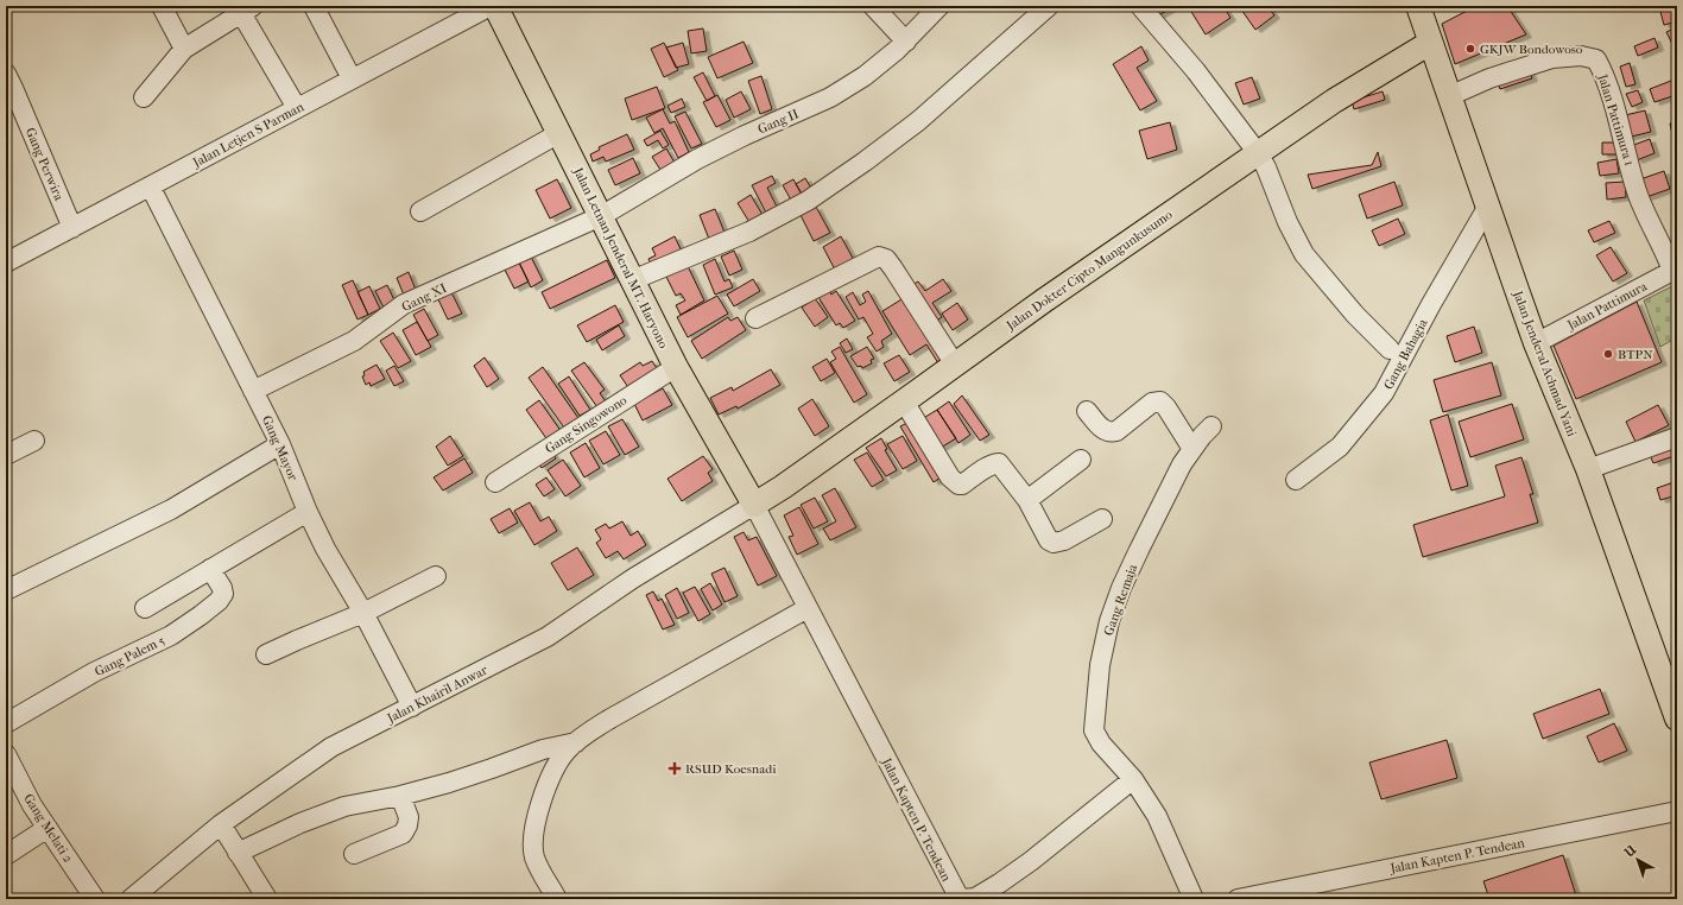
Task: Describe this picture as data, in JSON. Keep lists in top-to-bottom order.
{
  "streets": {
    "main road": ["Jalan Letnan Jenderal MT. Haryono", "Jalan Dokter Cipto Mangunkusumo", "Jalan Jenderal Achmad Yani"],
    "street": [
      "Jalan Pattimura 1",
      "Gang II",
      "Jalan Letjen S Parman",
      "Gang Perwira",
      "Gang XI",
      "Jalan Pattimura",
      "Gang Bahagia",
      "Gang Singowono",
      "Gang Mayor",
      "Gang Remaja",
      "Gang Palem 5",
      "Jalan Khairil Anwar",
      "Jalan Kapten P. Tendean",
      "Gang Melati 2"
    ]
  },
  "crossings": [
    ["Jalan Pattimura 1", "Jalan Pattimura"],
    ["Jalan Pattimura 1", "Jalan Jenderal Achmad Yani"],
    ["Gang II", "Jalan Letnan Jenderal MT. Haryono"],
    ["Gang II", "Gang XI"],
    ["Jalan Letjen S Parman", "Gang Perwira"],
    ["Jalan Letjen S Parman", "Gang Mayor"],
    ["Jalan Letnan Jenderal MT. Haryono", "Jalan Dokter Cipto Mangunkusumo"],
    ["Jalan Letnan Jenderal MT. Haryono", "Gang XI"],
    ["Jalan Letnan Jenderal MT. Haryono", "Gang Singowono"],
    ["Jalan Letnan Jenderal MT. Haryono", "Jalan Khairil Anwar"],
    ["Jalan Letnan Jenderal MT. Haryono", "Jalan Kapten P. Tendean"],
    ["Jalan Dokter Cipto Mangunkusumo", "Jalan Jenderal Achmad Yani"],
    ["Jalan Dokter Cipto Mangunkusumo", "Jalan Khairil Anwar"],
    ["Jalan Dokter Cipto Mangunkusumo", "Jalan Kapten P. Tendean"],
    ["Gang XI", "Gang Mayor"],
    ["Jalan Pattimura", "Jalan Jenderal Achmad Yani"],
    ["Gang Bahagia", "Jalan Jenderal Achmad Yani"],
    ["Gang Mayor", "Jalan Khairil Anwar"],
    ["Gang Remaja", "Jalan Kapten P. Tendean"],
    ["Jalan Khairil Anwar", "Jalan Kapten P. Tendean"]
  ],
  "places": {
    "other": ["GKJW Bondowoso", "BTPN"],
    "health": ["RSUD Koesnadi"]
  },
  "north": "top left"
}
